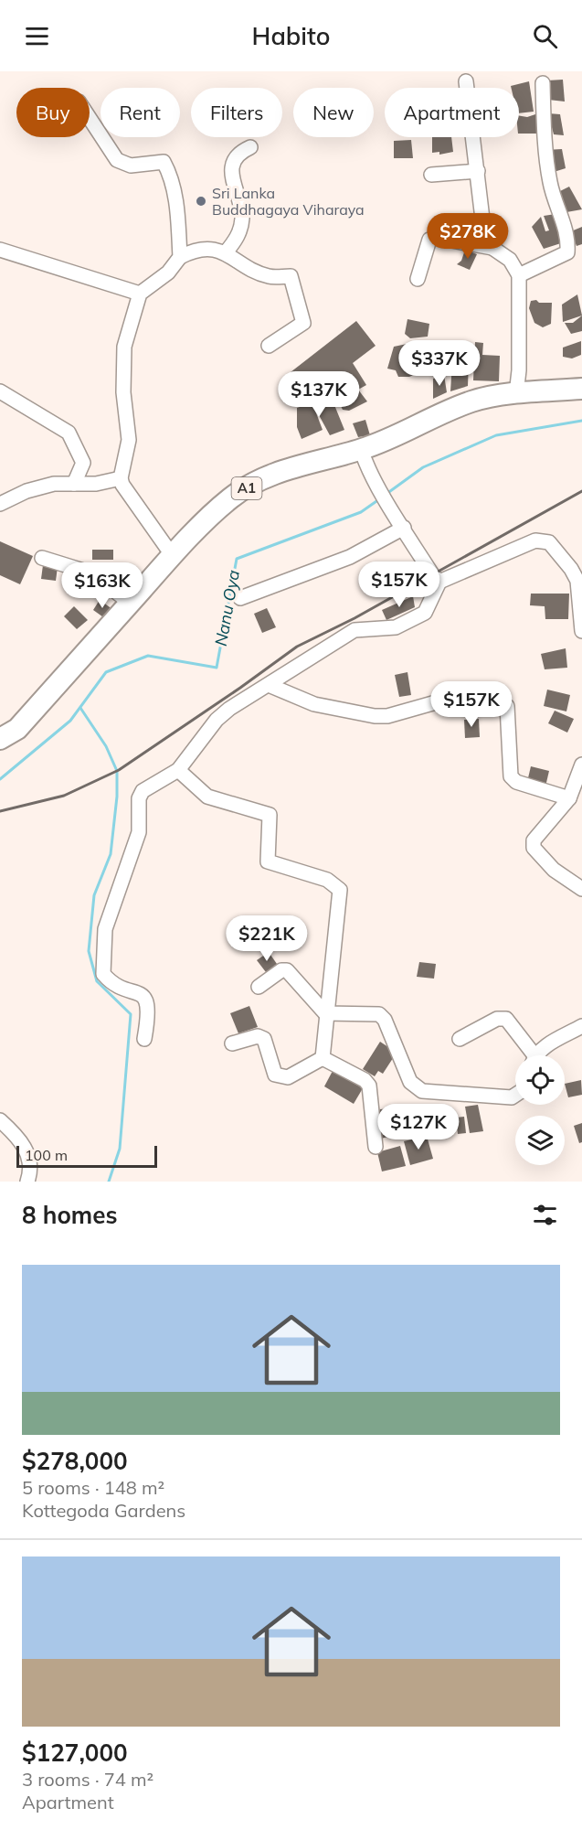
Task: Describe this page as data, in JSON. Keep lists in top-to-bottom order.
{
  "streets": {
    "highway": ["A1"]
  },
  "water": ["Nanu Oya"],
  "places": ["Sri Lanka Buddhagaya Viharaya"],
  "scale_bar": "100 m",
  "page": {
    "header": "Habito",
    "chip": [
      "Buy",
      "Rent",
      "Filters",
      "New",
      "Apartment"
    ],
    "price": [
      "$278K",
      "$337K",
      "$137K",
      "$157K",
      "$163K",
      "$157K",
      "$221K",
      "$127K"
    ],
    "scale": "100 m",
    "heading": "8 homes",
    "list": [
      {
        "name": "$278,000",
        "note": "5 rooms · 148 m² · Kottegoda Gardens"
      },
      {
        "name": "$127,000",
        "note": "3 rooms · 74 m² · Apartment"
      }
    ]
  }
}
